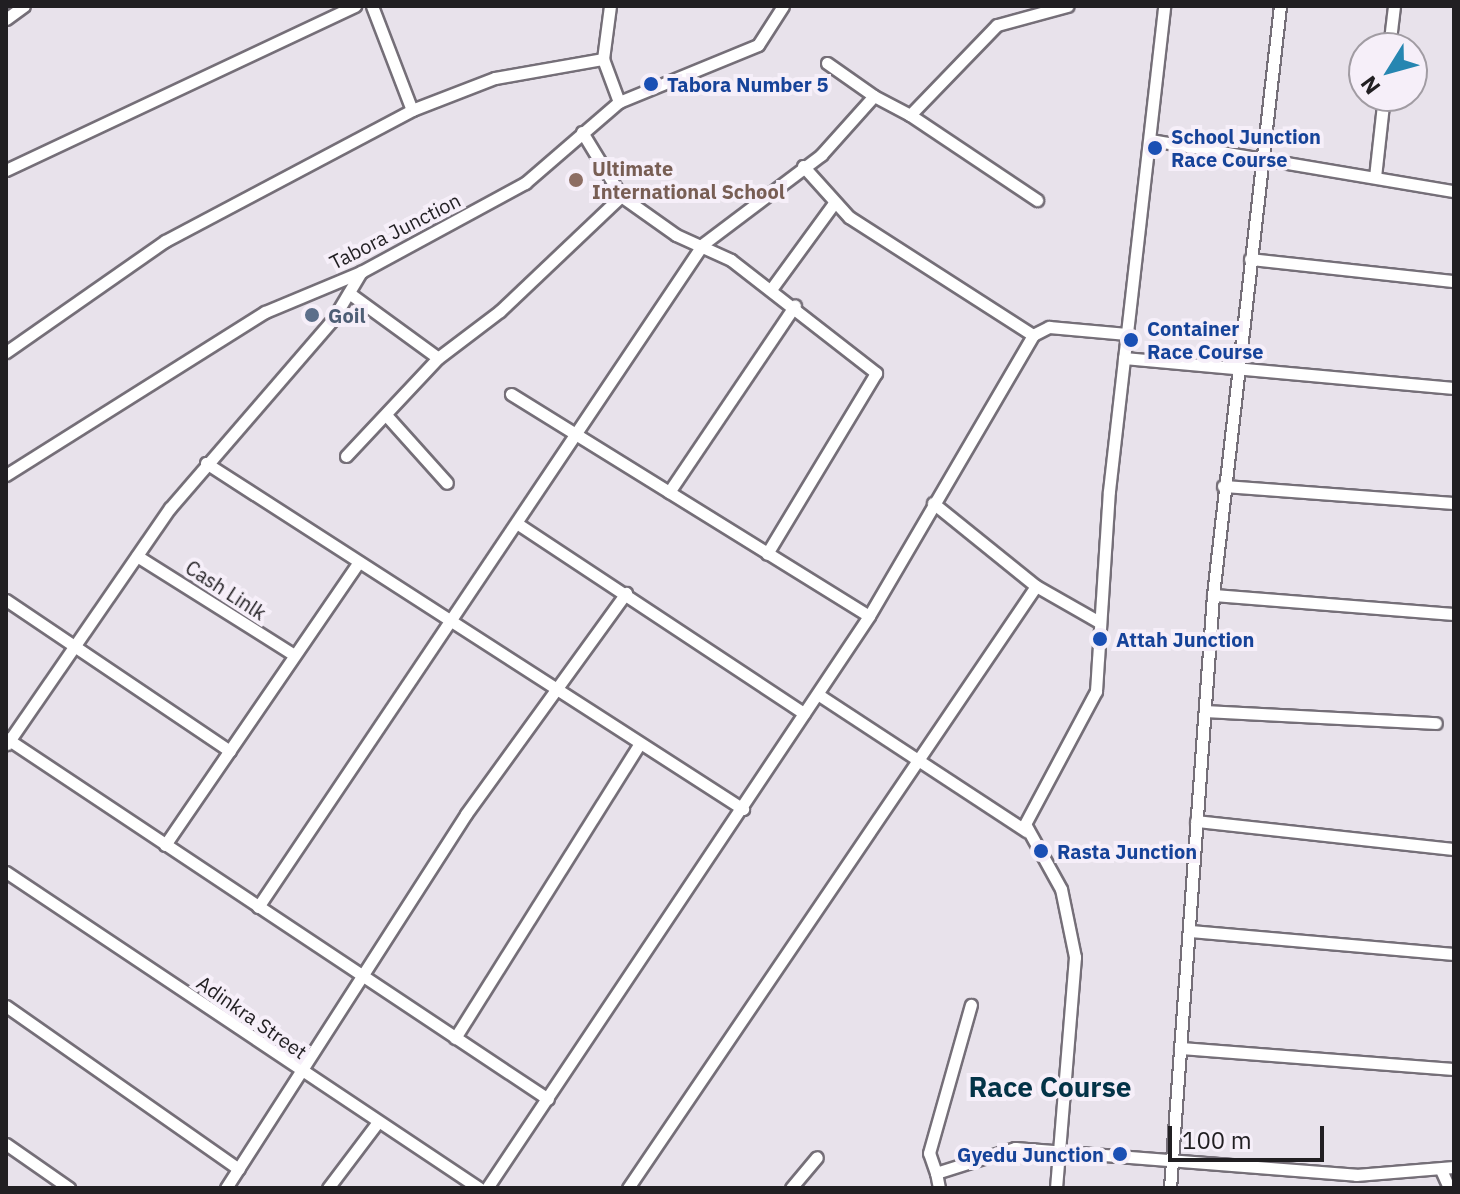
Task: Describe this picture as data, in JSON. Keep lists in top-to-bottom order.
{
  "streets": {
    "street": ["Tabora Junction", "Cash Linlk", "Adinkra Street"]
  },
  "districts": ["Race Course"],
  "places": [
    "Tabora Number 5",
    "School Junction Race Course",
    "Ultimate International School",
    "Goil",
    "Container Race Course",
    "Attah Junction",
    "Rasta Junction",
    "Gyedu Junction"
  ],
  "scale_bar": "100 m",
  "north": "bottom left"
}
